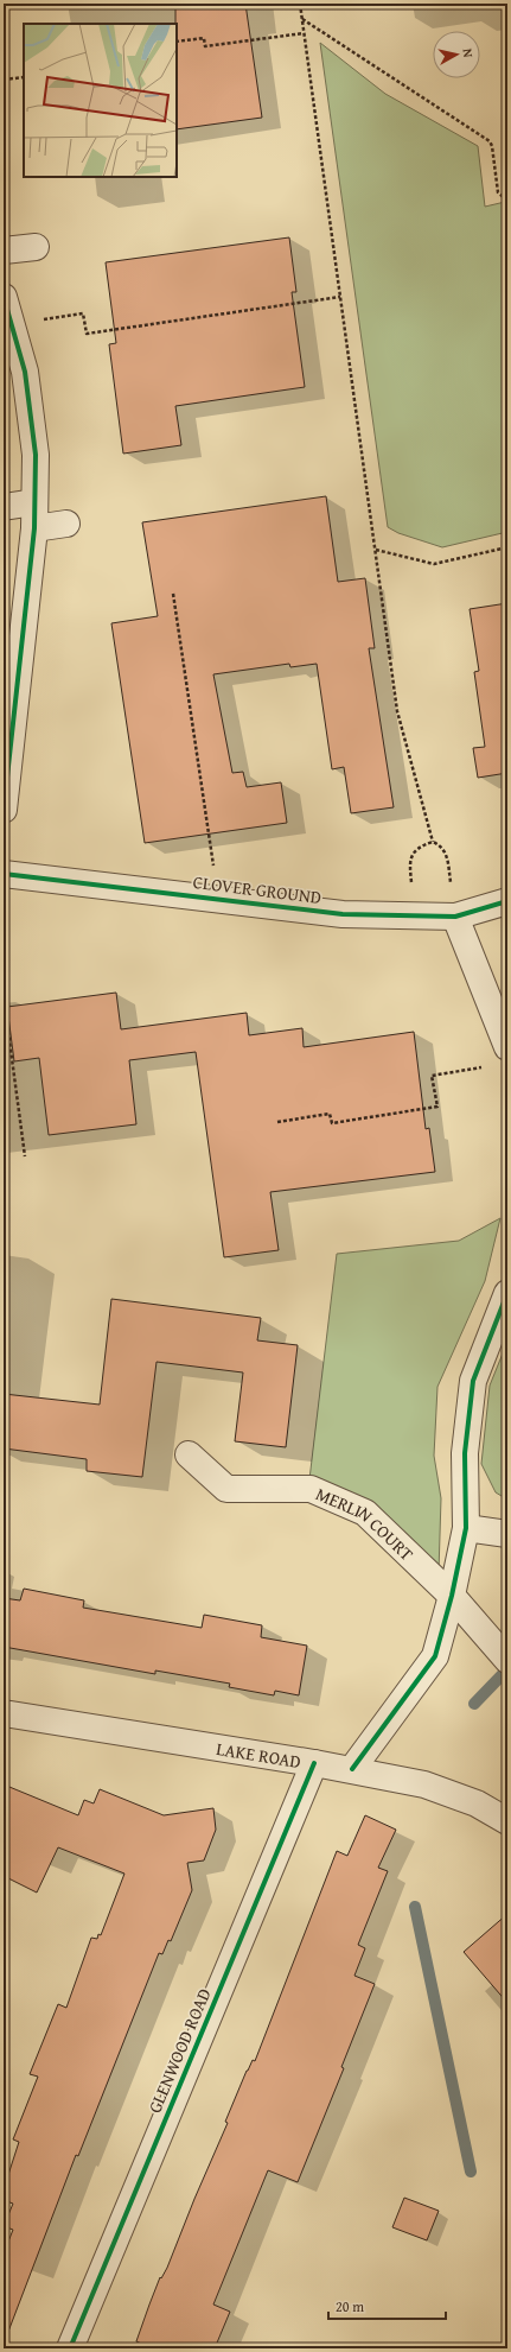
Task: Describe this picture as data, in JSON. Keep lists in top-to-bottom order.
{
  "streets": {
    "street": [
      "CLOVER GROUND",
      "MERLIN COURT",
      "LAKE ROAD",
      "GLENWOOD ROAD"
    ]
  },
  "crossings": [
    ["LAKE ROAD", "GLENWOOD ROAD"]
  ],
  "scale_bar": "20 m",
  "north": "right"
}
